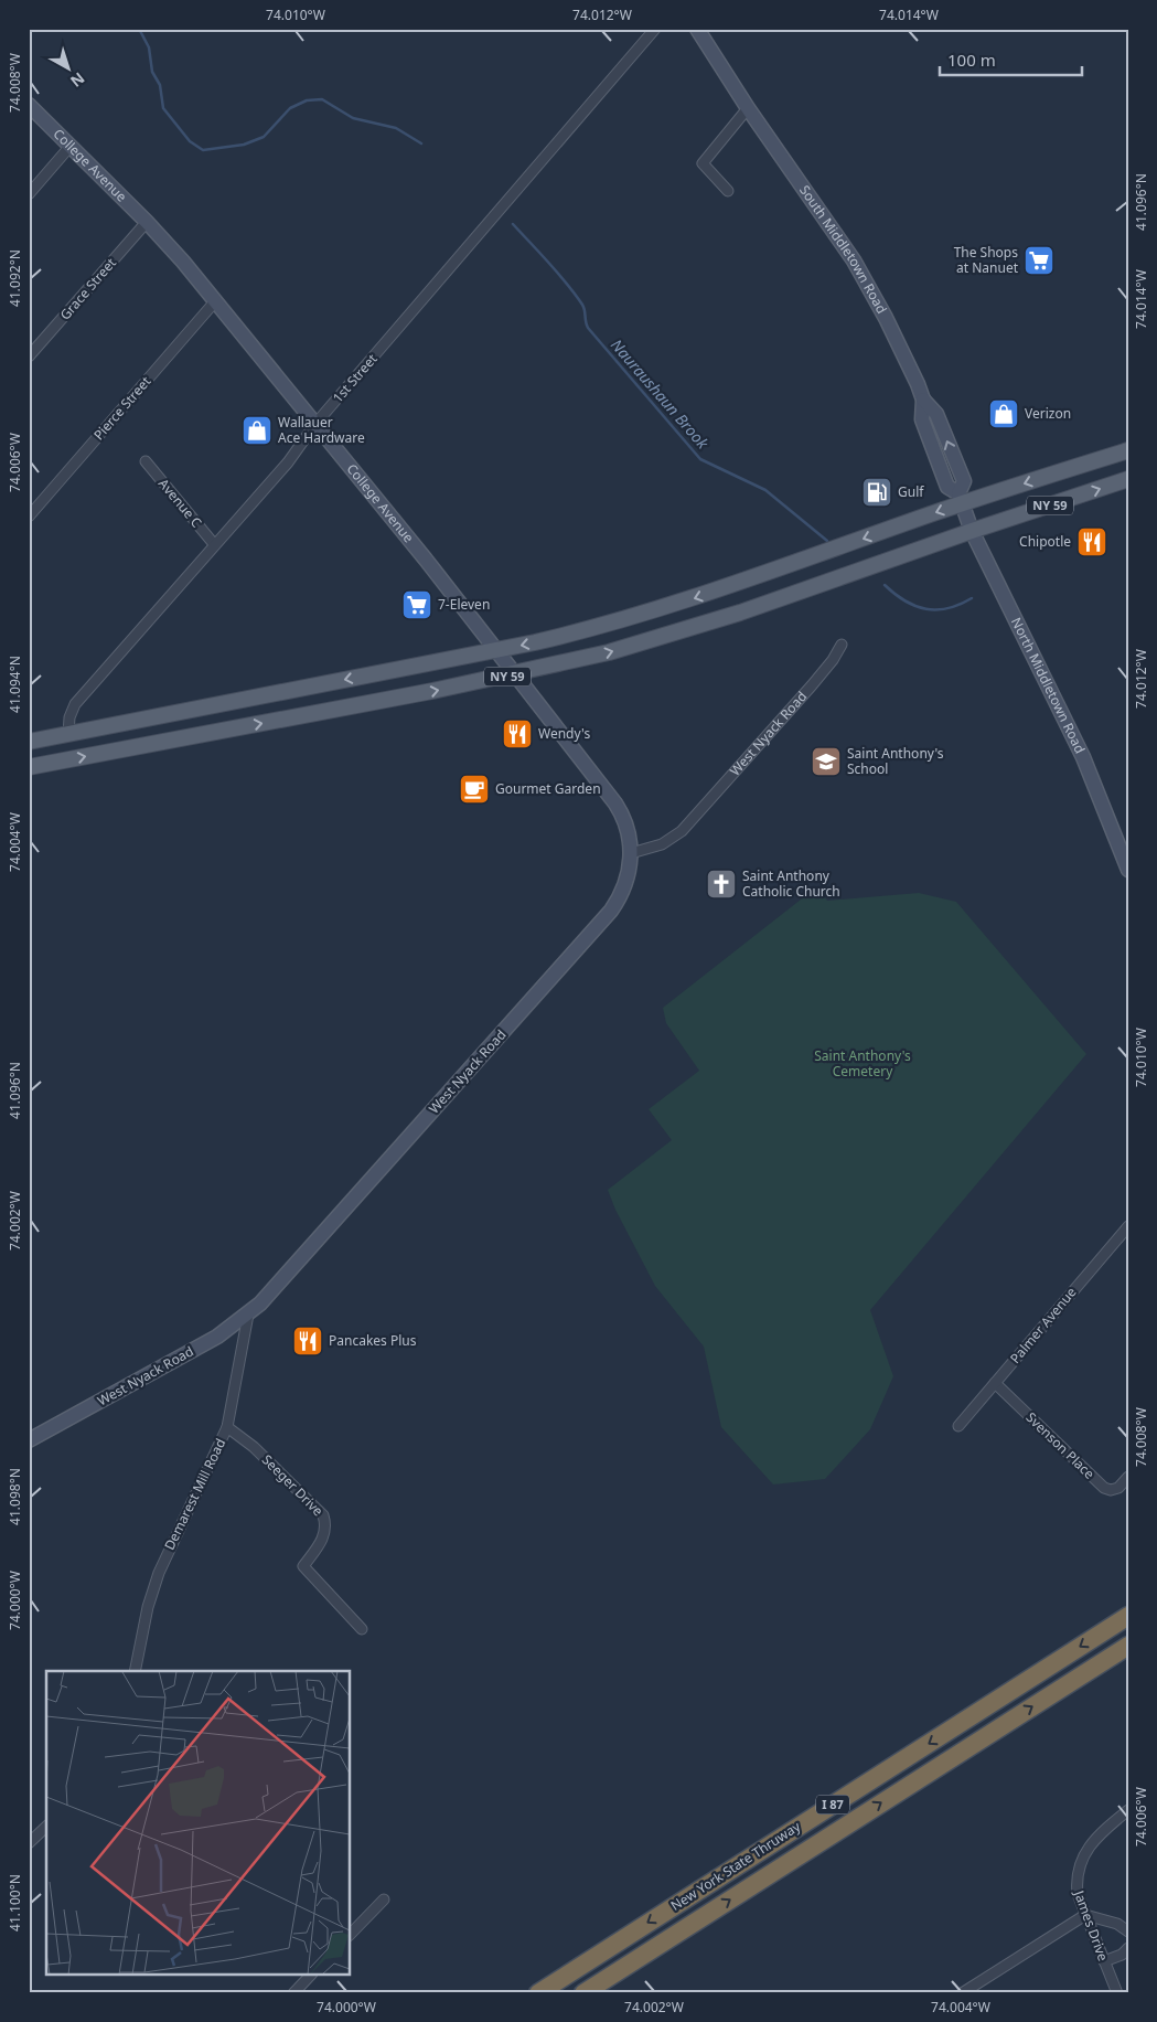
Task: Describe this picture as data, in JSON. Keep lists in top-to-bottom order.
{
  "streets": {
    "highway": ["I 87", "New York State Thruway"],
    "main road": ["NY 59"],
    "street": [
      "College Avenue",
      "South Middletown Road",
      "Grace Street",
      "1st Street",
      "Pierce Street",
      "Avenue C",
      "North Middletown Road",
      "West Nyack Road",
      "Palmer Avenue",
      "Svenson Place",
      "Seeger Drive",
      "Demarest Mill Road",
      "James Drive"
    ]
  },
  "crossings": [
    ["College Avenue", "Grace Street"],
    ["College Avenue", "1st Street"],
    ["College Avenue", "Pierce Street"],
    ["College Avenue", "NY 59"],
    ["College Avenue", "West Nyack Road"],
    ["South Middletown Road", "NY 59"],
    ["South Middletown Road", "North Middletown Road"],
    ["1st Street", "Avenue C"],
    ["1st Street", "NY 59"],
    ["NY 59", "North Middletown Road"],
    ["West Nyack Road", "Demarest Mill Road"],
    ["Palmer Avenue", "Svenson Place"],
    ["Seeger Drive", "Demarest Mill Road"]
  ],
  "water": ["Nauraushaun Brook"],
  "parks": ["Saint Anthony's Cemetery"],
  "places": {
    "supermarket": ["The Shops at Nanuet", "7-Eleven"],
    "shop": ["Verizon", "Wallauer Ace Hardware"],
    "fuel station": ["Gulf"],
    "restaurant": ["Chipotle", "Wendy's", "Pancakes Plus"],
    "school or university": ["Saint Anthony's School"],
    "cafe": ["Gourmet Garden"],
    "church": ["Saint Anthony Catholic Church"]
  },
  "scale_bar": "100 m",
  "north": "bottom right",
  "coordinates": [
    "74.010°W",
    "74.012°W",
    "74.014°W",
    "74.008°W",
    "41.096°N",
    "41.092°N",
    "74.006°W",
    "41.094°N",
    "74.004°W",
    "74.002°W",
    "41.098°N",
    "74.000°W",
    "41.100°N"
  ]
}
